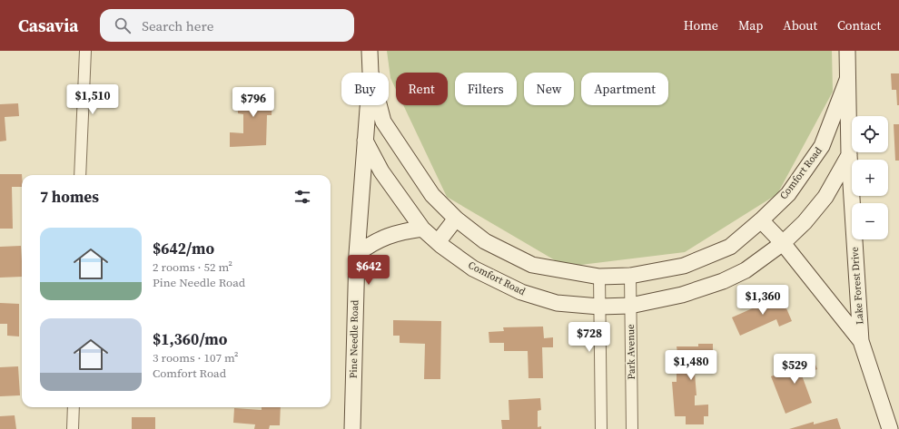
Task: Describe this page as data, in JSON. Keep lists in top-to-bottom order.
{
  "streets": {
    "street": [
      "Comfort Road",
      "Lake Forest Drive",
      "Pine Needle Road",
      "Park Avenue"
    ]
  },
  "crossings": [
    ["Comfort Road", "Lake Forest Drive"],
    ["Comfort Road", "Pine Needle Road"],
    ["Comfort Road", "Park Avenue"]
  ],
  "page": {
    "header": "Casavia",
    "search": "Search here",
    "nav": [
      "Home",
      "Map",
      "About",
      "Contact"
    ],
    "chip": [
      "Buy",
      "Rent",
      "Filters",
      "New",
      "Apartment"
    ],
    "price": [
      "$1,510",
      "$796",
      "$642",
      "$1,360",
      "$728",
      "$1,480",
      "$529"
    ],
    "map_buttons": ["+", "−"],
    "heading": "7 homes",
    "list": [
      {
        "name": "$642/mo",
        "note": "2 rooms · 52 m² · Pine Needle Road"
      },
      {
        "name": "$1,360/mo",
        "note": "3 rooms · 107 m² · Comfort Road"
      }
    ]
  }
}
